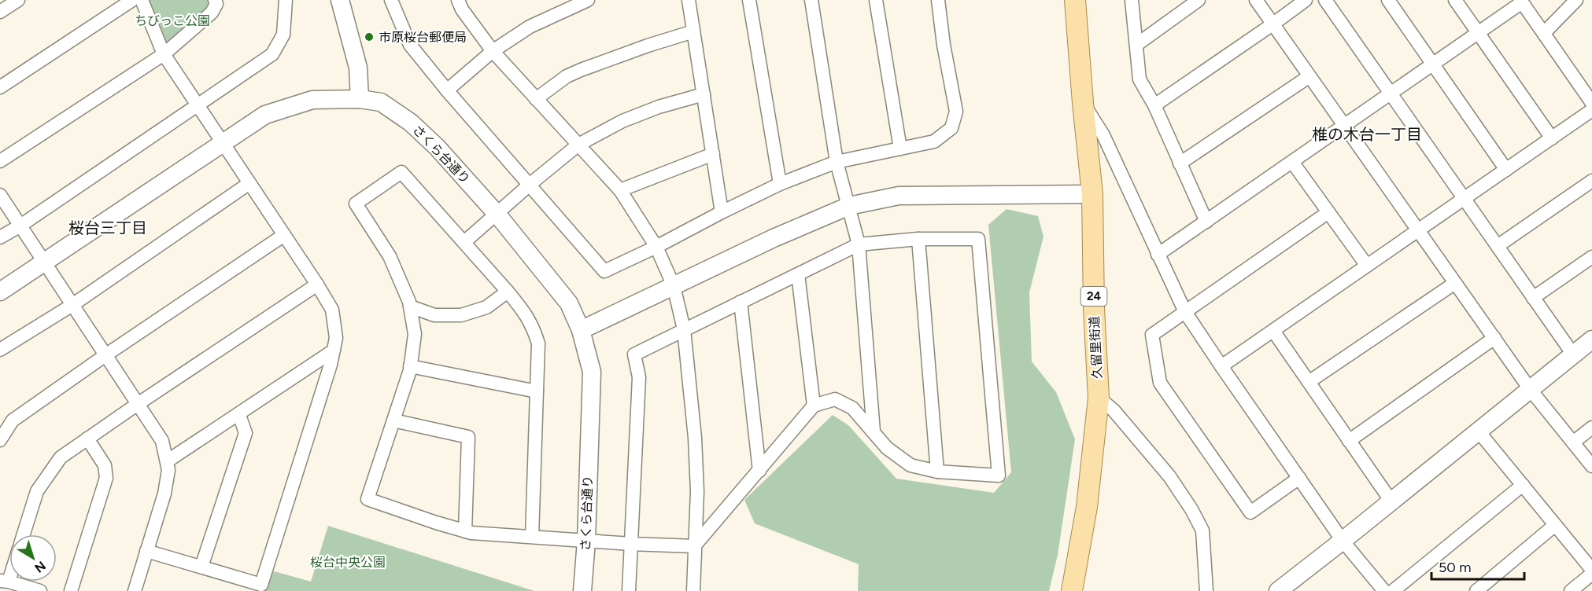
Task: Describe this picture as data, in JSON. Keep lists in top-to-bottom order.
{
  "streets": {
    "main road": ["24", "久留里街道"],
    "street": ["さくら台通り"]
  },
  "districts": ["椎の木台一丁目", "桜台三丁目"],
  "parks": ["ちびっこ公園", "桜台中央公園"],
  "places": ["市原桜台郵便局"],
  "scale_bar": "50 m",
  "north": "bottom right"
}
